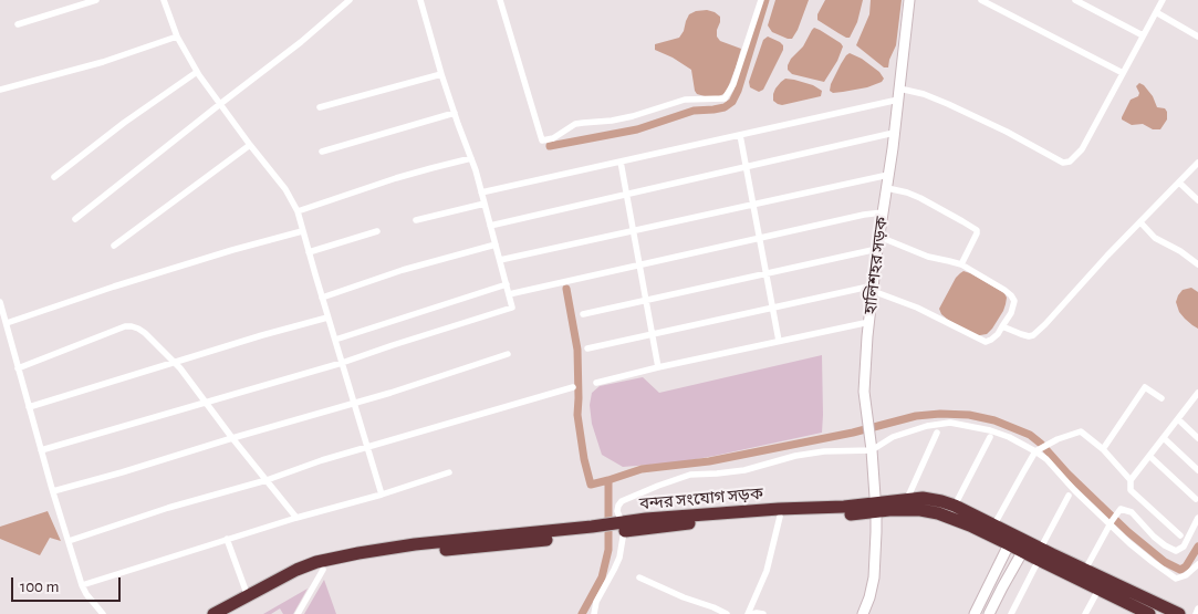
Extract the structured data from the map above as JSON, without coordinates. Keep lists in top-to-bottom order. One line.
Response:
{"streets":{"highway":["বন্দর সংযোগ সড়ক"],"street":["হালিশহর সড়ক"]},"crossings":[["হালিশহর সড়ক","বন্দর সংযোগ সড়ক"]],"scale_bar":"100 m"}
